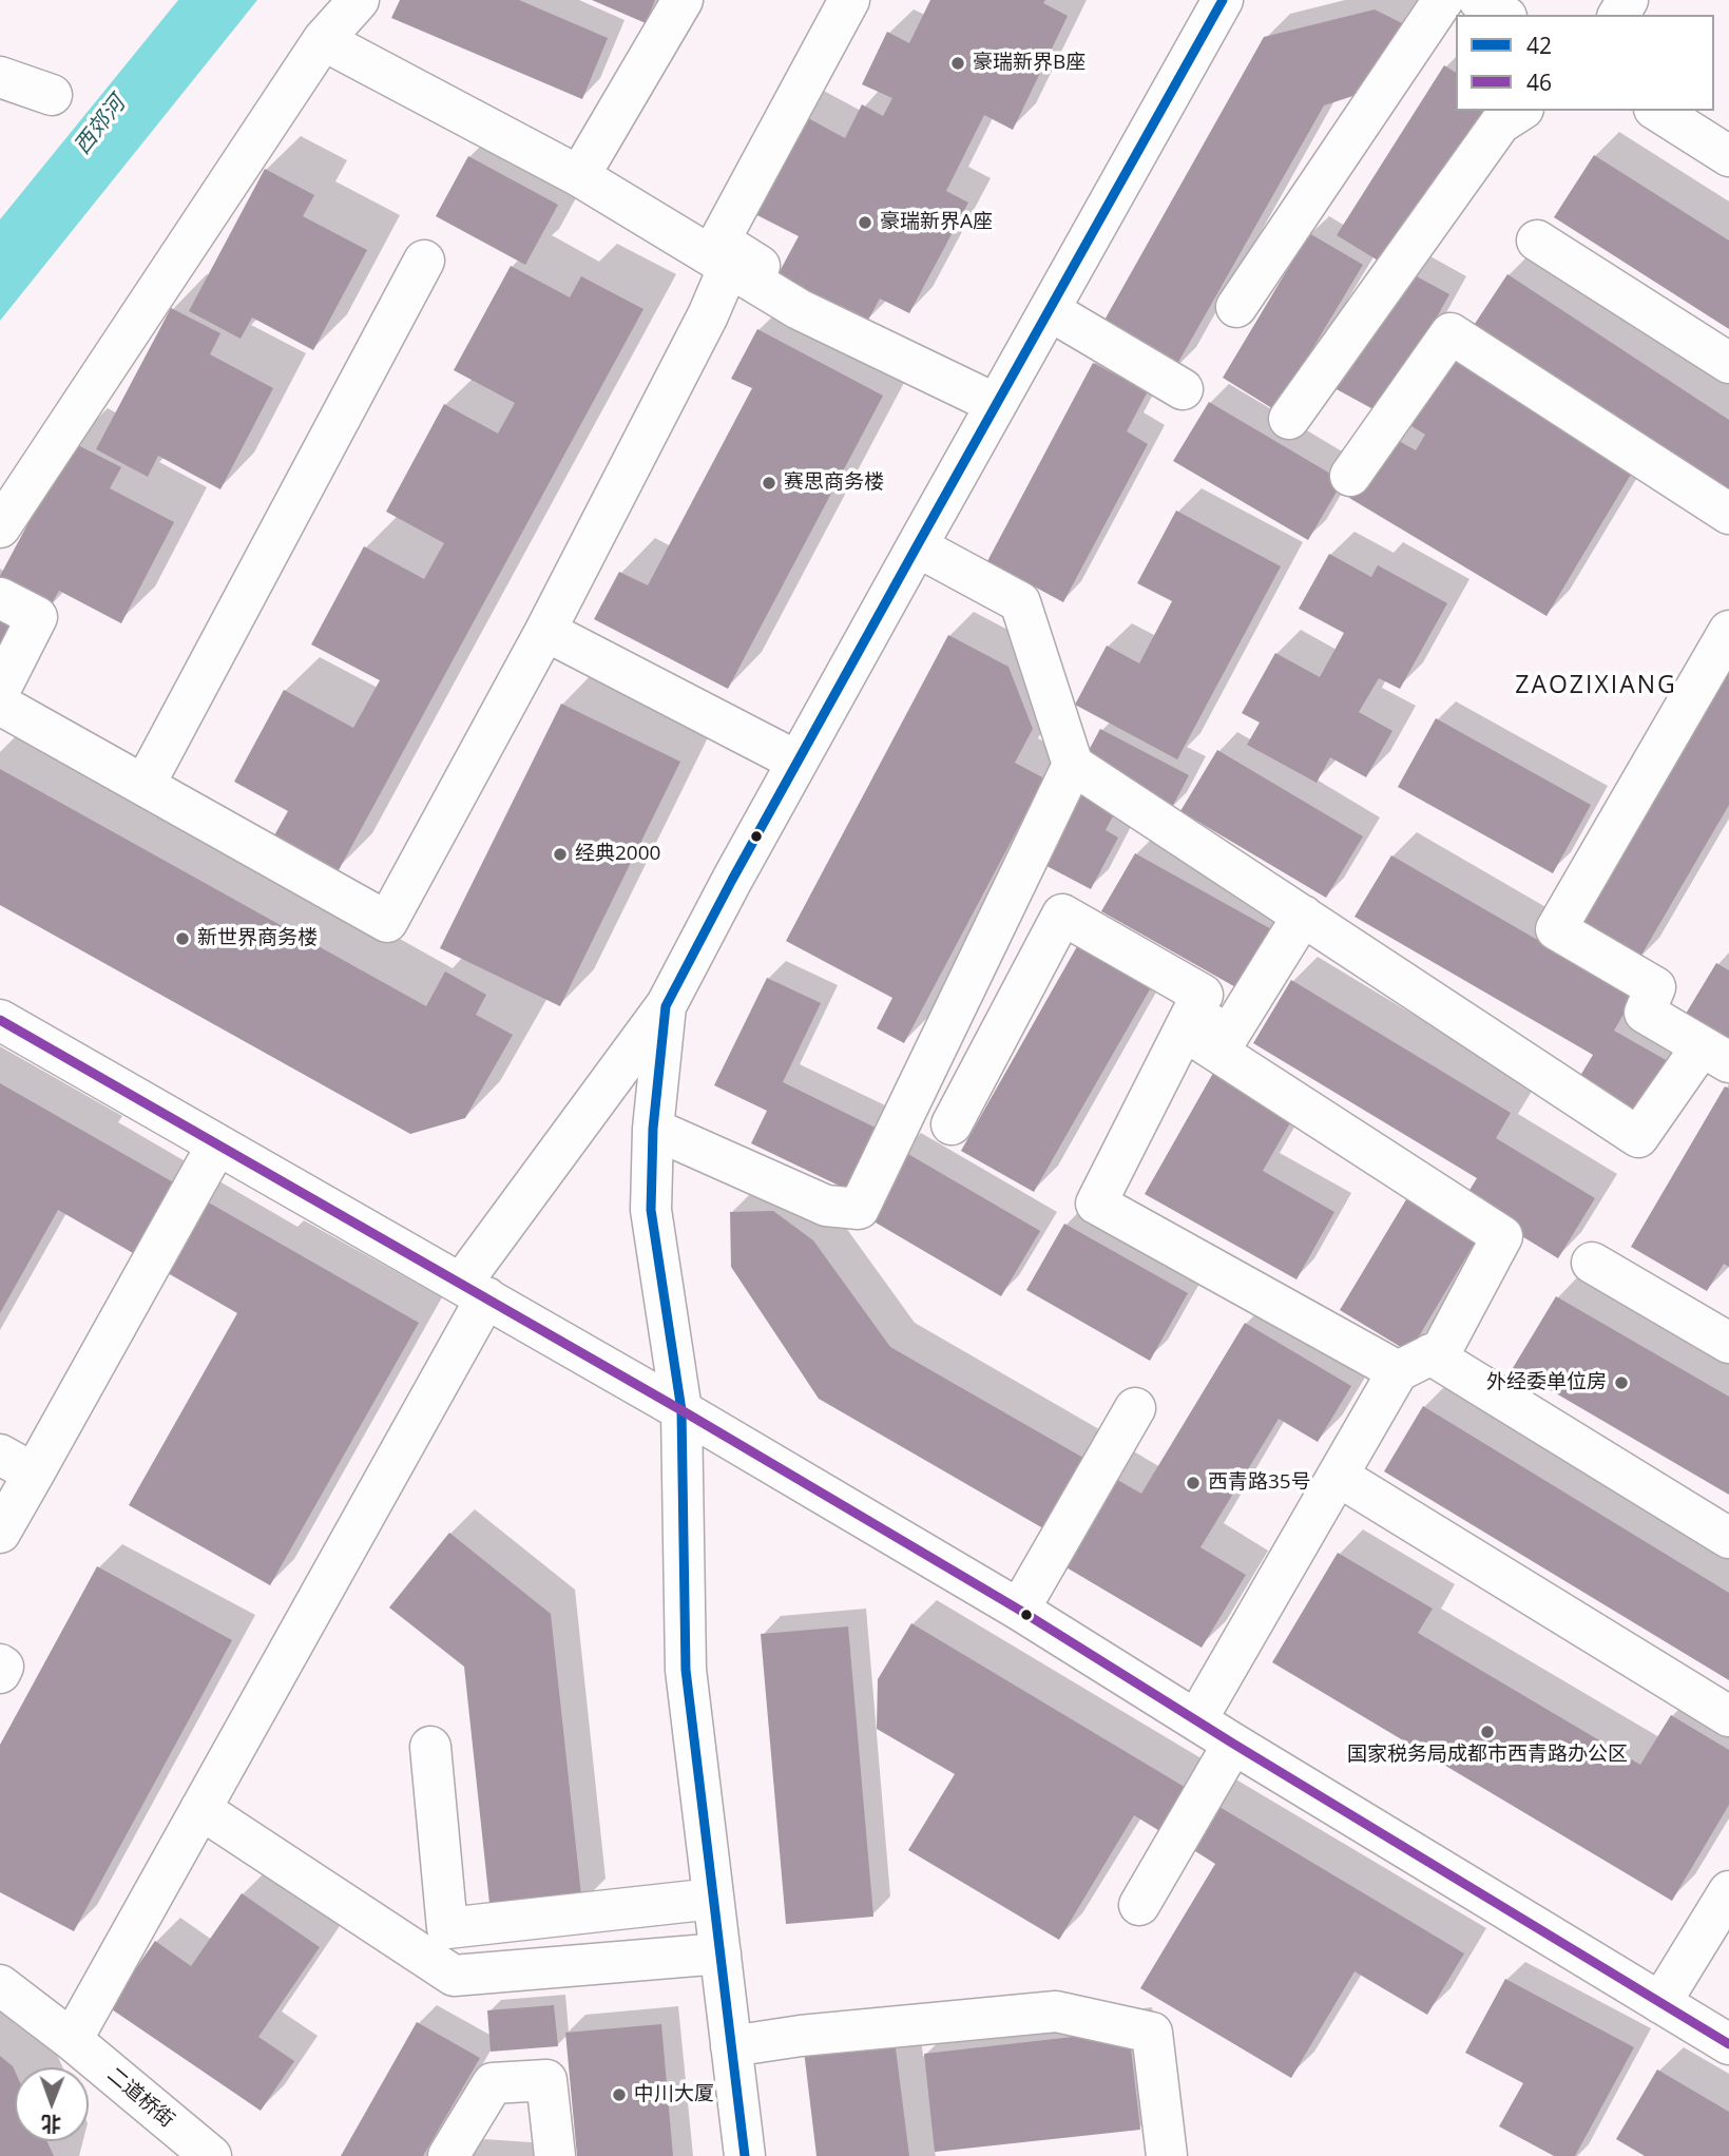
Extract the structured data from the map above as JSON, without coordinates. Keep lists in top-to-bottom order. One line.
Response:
{"streets":{"street":["二道桥街"]},"districts":["ZAOZIXIANG"],"water":["西郊河"],"places":["豪瑞新界B座","豪瑞新界A座","赛思商务楼","经典2000","新世界商务楼","外经委单位房","西青路35号","国家税务局成都市西青路办公区","中川大厦"],"lines":["transit line 42","transit line 46"],"legend":["42","46"],"north":"bottom"}
